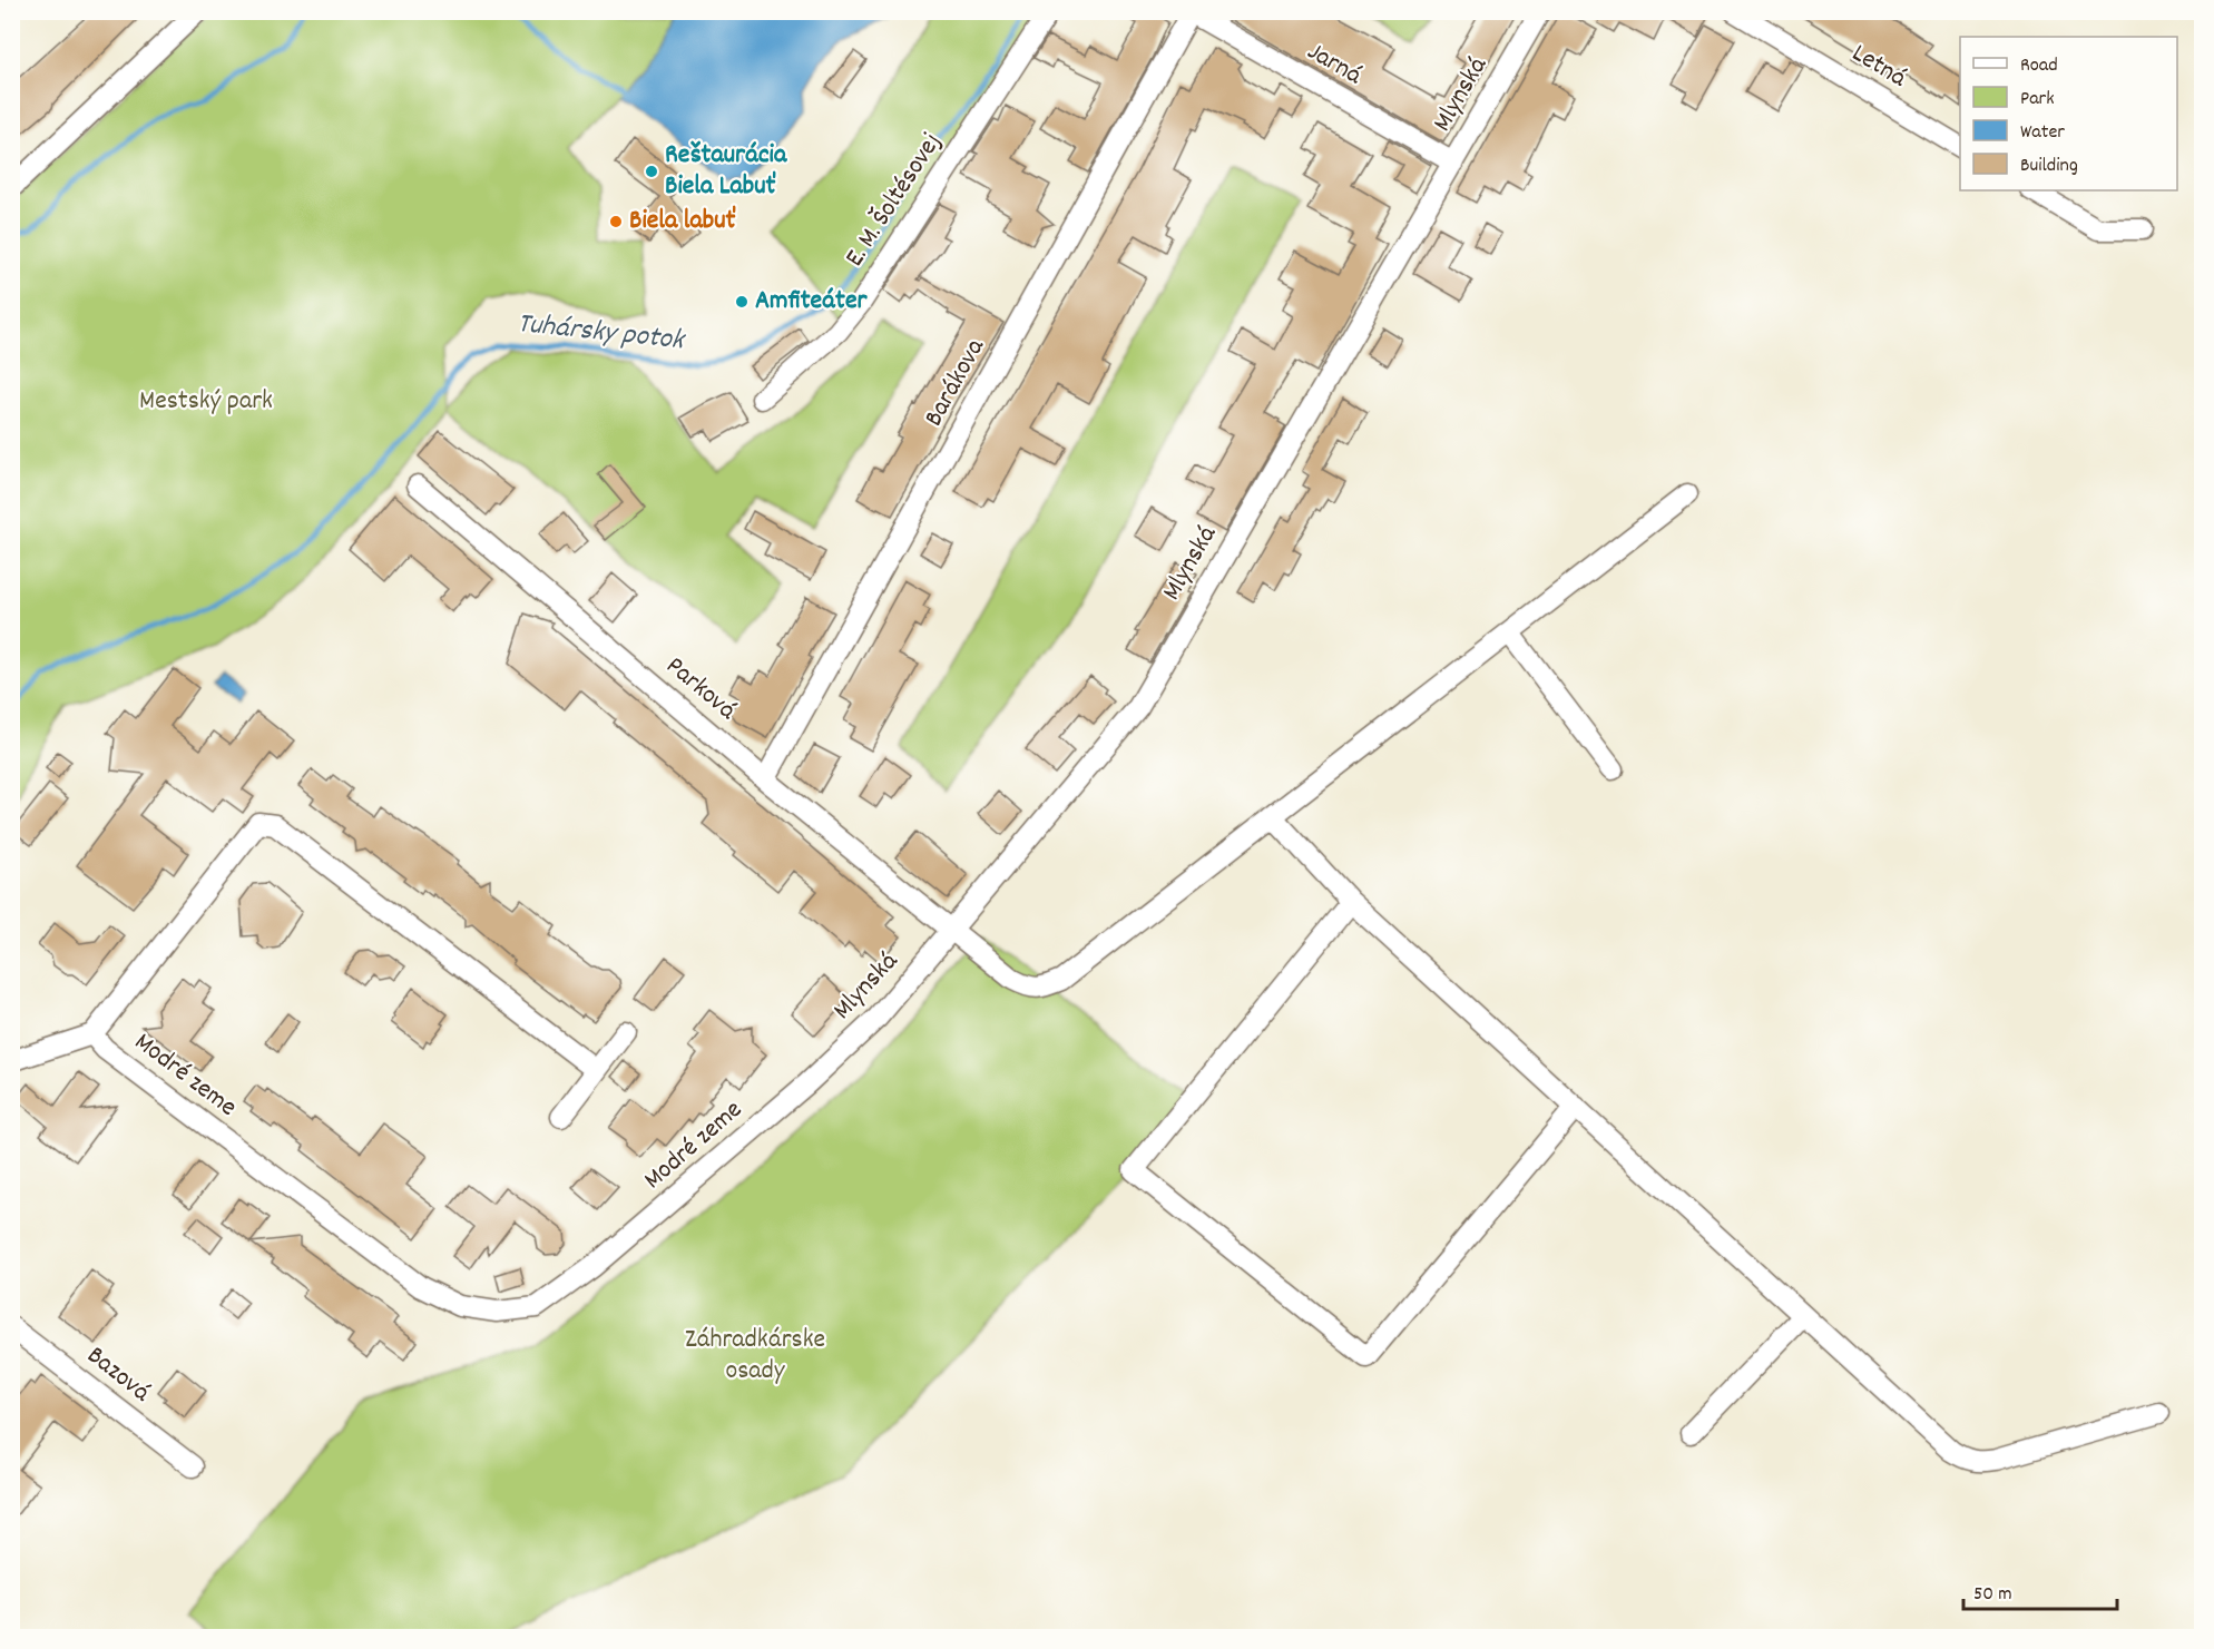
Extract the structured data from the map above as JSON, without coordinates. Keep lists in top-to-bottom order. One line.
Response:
{"streets":{"street":["Jarná","Letná","Mlynská","E. M. Šoltésovej","Barákova","Parková","Modré zeme","Bazová"]},"crossings":[["Jarná","Mlynská"],["Jarná","Barákova"],["Mlynská","Parková"],["Mlynská","Modré zeme"],["Barákova","Parková"]],"water":["Tuhársky potok"],"parks":["Mestský park","Záhradkárske osady"],"places":["Reštaurácia Biela Labuť","Biela labuť","Amfiteáter"],"legend":["Road","Park","Water","Building"],"scale_bar":"50 m"}
